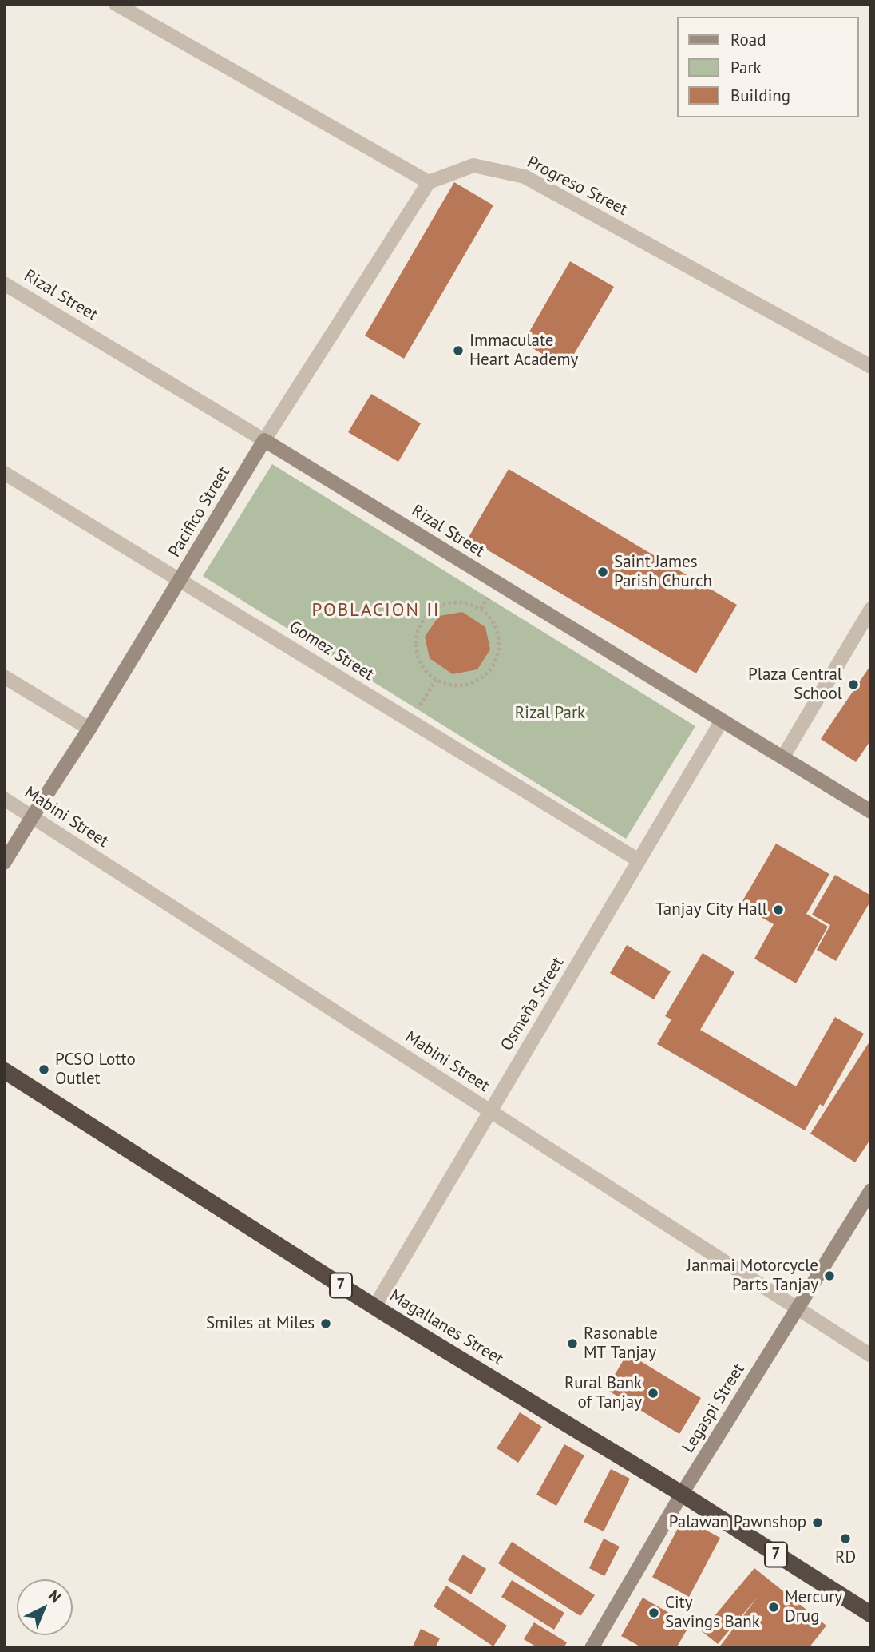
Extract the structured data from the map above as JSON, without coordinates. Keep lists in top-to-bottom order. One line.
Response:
{"streets":{"highway":["7","Magallanes Street"],"street":["Progreso Street","Rizal Street","Pacifico Street","Gomez Street","Mabini Street","Osmeña Street","Legaspi Street"]},"crossings":[["Progreso Street","Pacifico Street"],["Rizal Street","Pacifico Street"],["Rizal Street","Osmeña Street"],["Pacifico Street","Gomez Street"],["Pacifico Street","Mabini Street"],["Gomez Street","Osmeña Street"],["Mabini Street","Osmeña Street"],["Mabini Street","Legaspi Street"],["Osmeña Street","Magallanes Street"],["Magallanes Street","Legaspi Street"]],"districts":["POBLACION II"],"parks":["Rizal Park"],"places":["Immaculate Heart Academy","Saint James Parish Church","Plaza Central School","Tanjay City Hall","PCSO Lotto Outlet","Janmai Motorcycle Parts Tanjay","Smiles at Miles","Rasonable MT Tanjay","Rural Bank of Tanjay","Palawan Pawnshop","RD","Mercury Drug","City Savings Bank"],"legend":["Road","Park","Building"],"north":"top right"}
